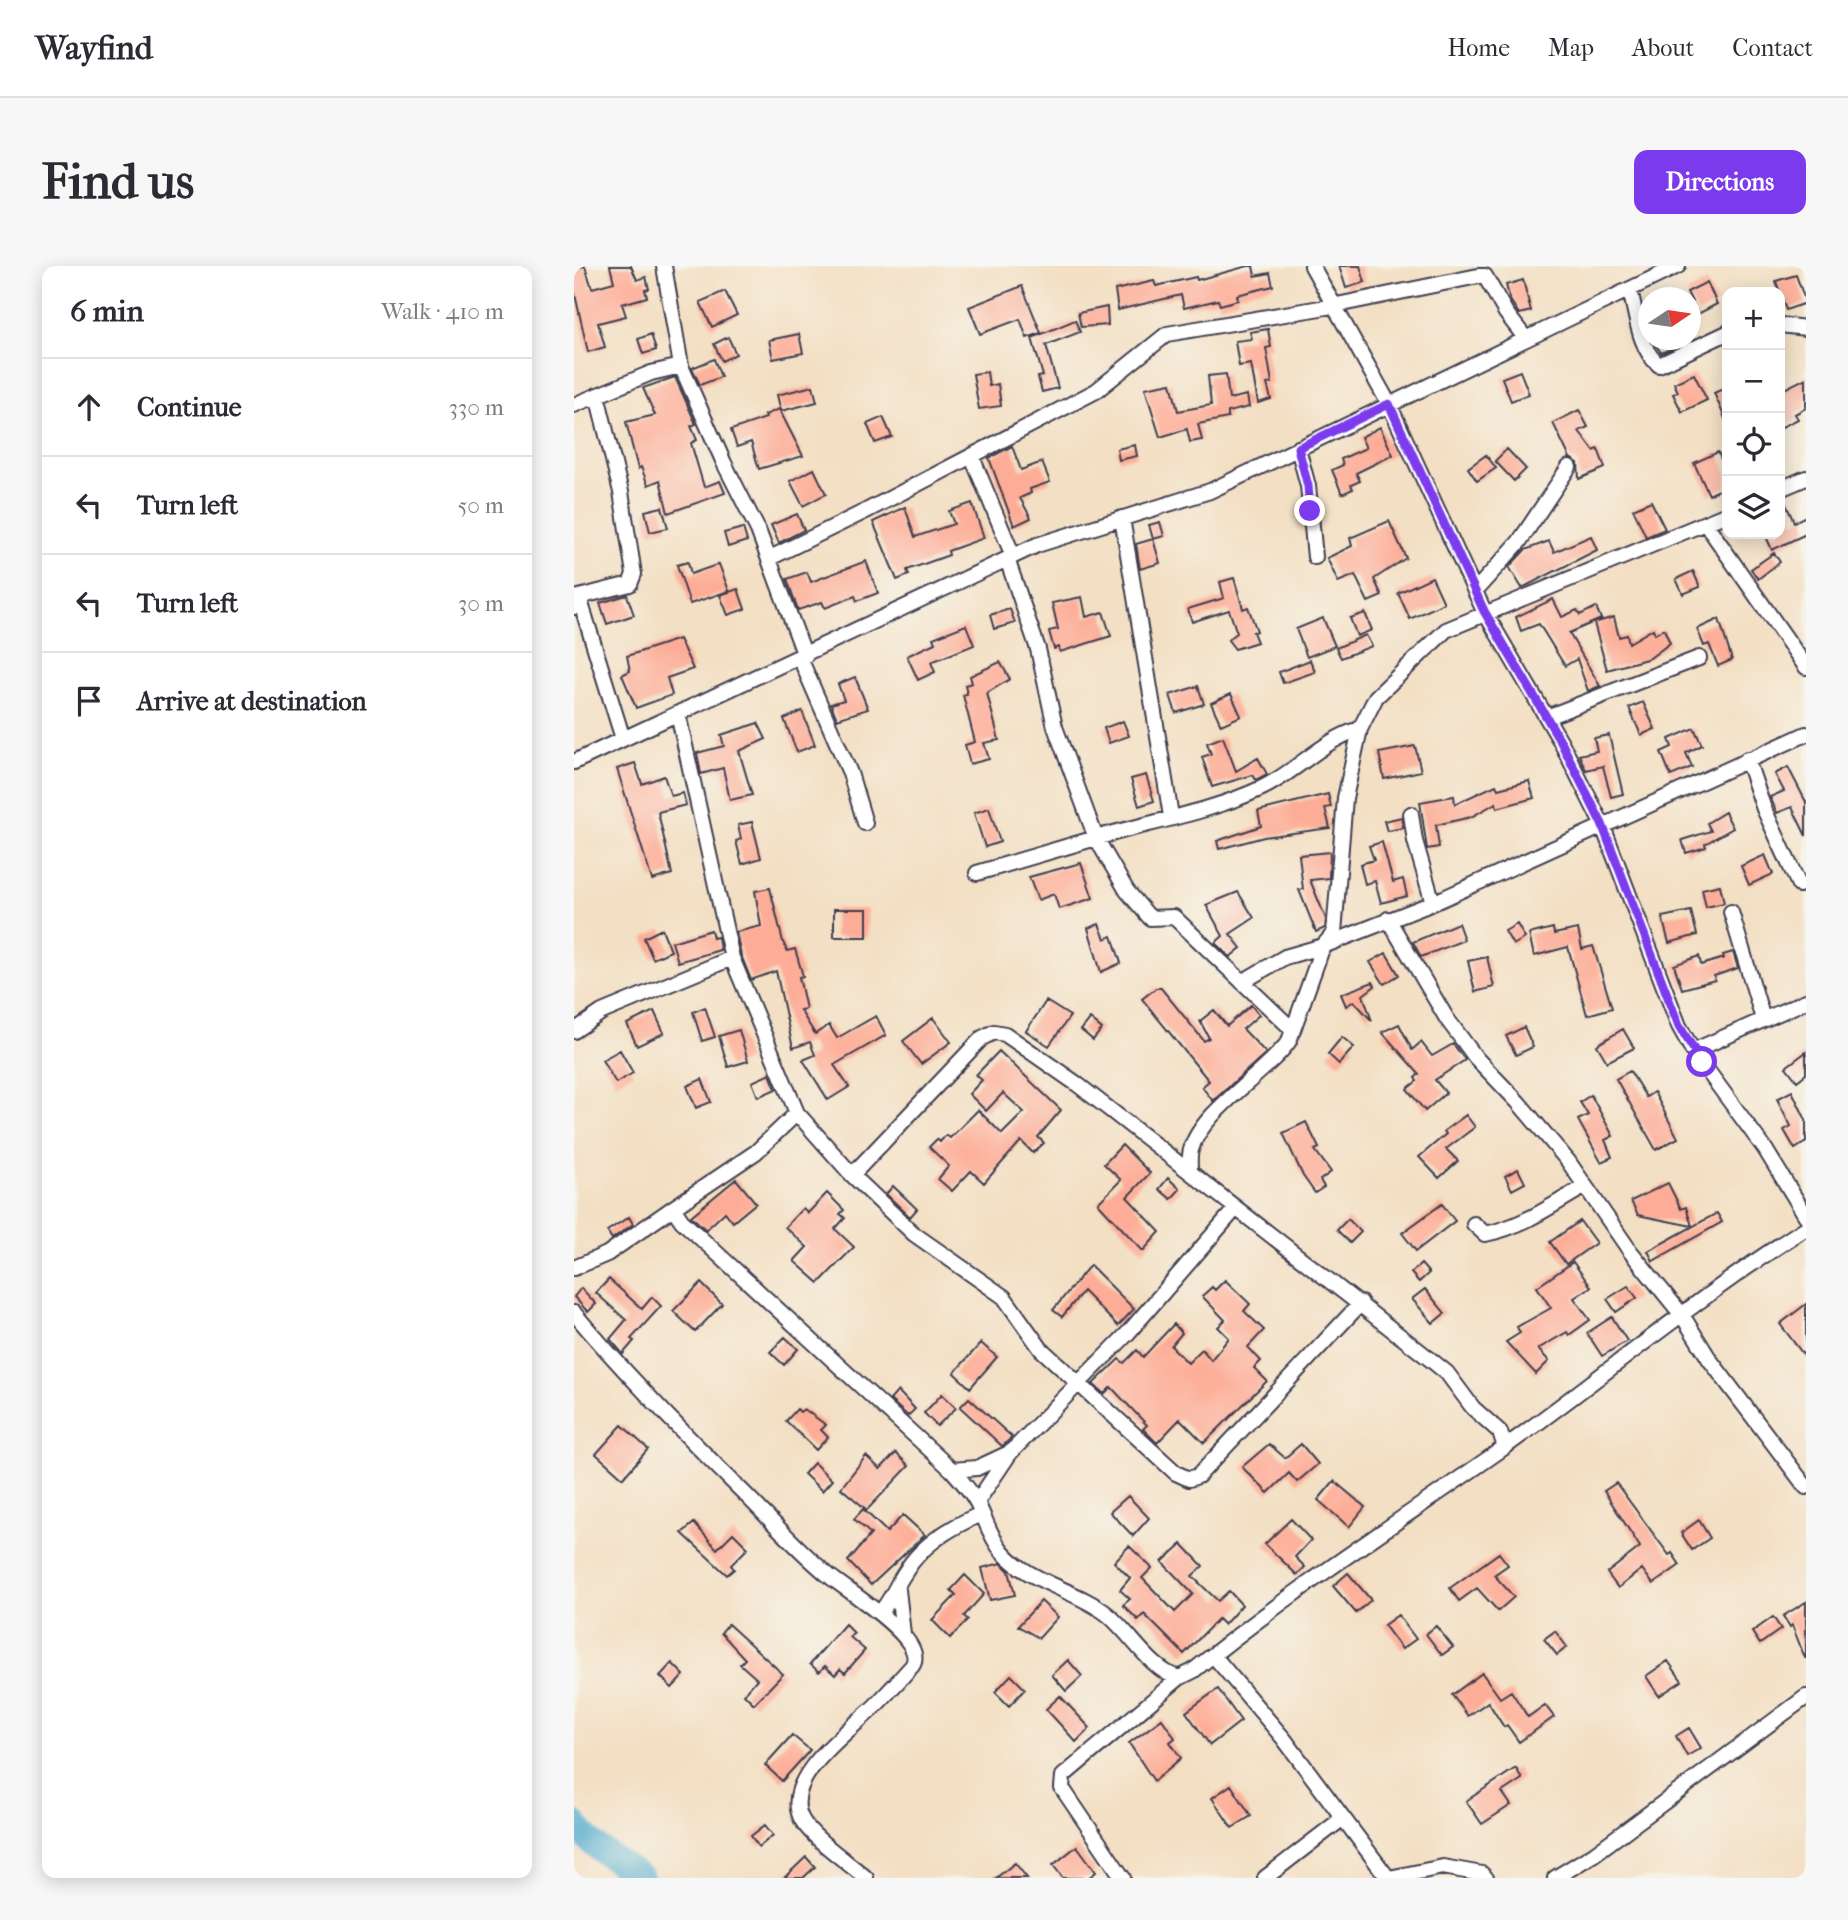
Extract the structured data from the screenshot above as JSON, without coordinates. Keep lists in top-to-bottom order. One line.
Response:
{"north":"right","page":{"header":"Wayfind","nav":["Home","Map","About","Contact"],"buttons":"Directions","title":"Find us","heading":["6 min","Walk · 410 m"],"map_buttons":["+","−"],"list":[["Continue","330 m"],["Turn left","50 m"],["Turn left","30 m"],"Arrive at destination"]}}
